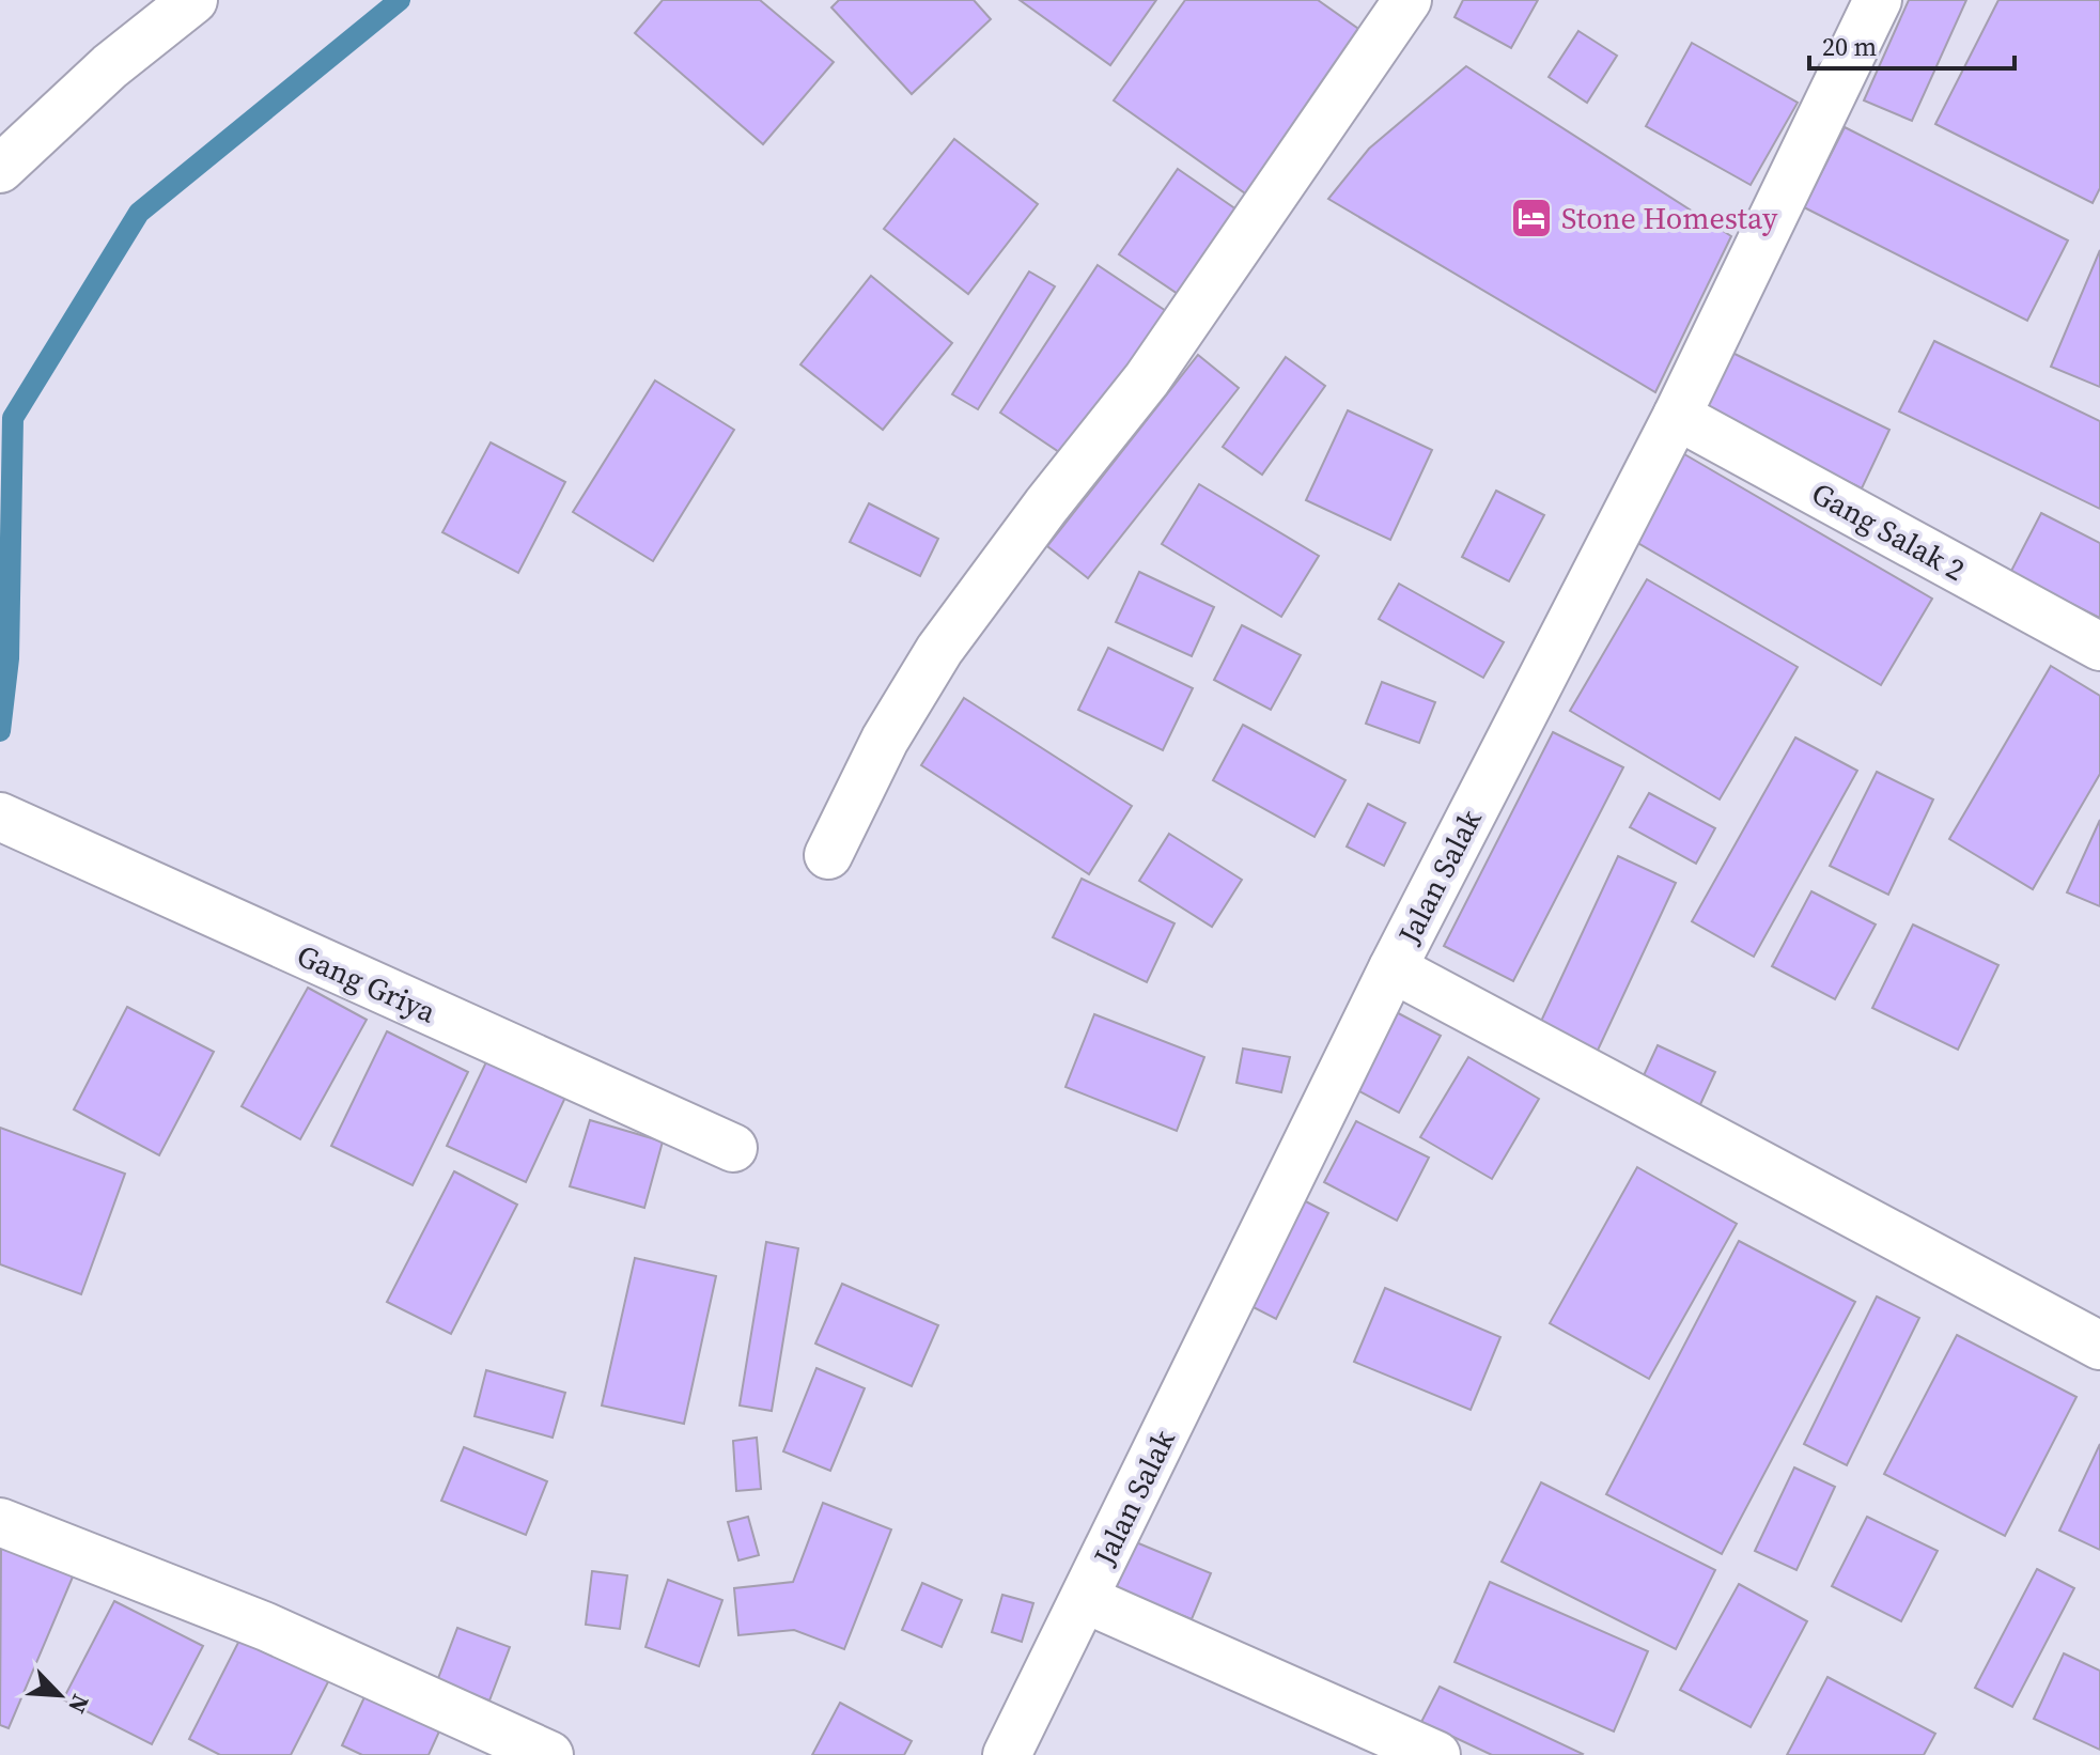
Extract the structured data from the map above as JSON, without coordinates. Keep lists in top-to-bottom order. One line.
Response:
{"streets":{"street":["Gang Salak 2","Jalan Salak","Gang Griya"]},"crossings":[["Gang Salak 2","Jalan Salak"]],"places":{"hotel":["Stone Homestay"]},"scale_bar":"20 m","north":"bottom right"}
